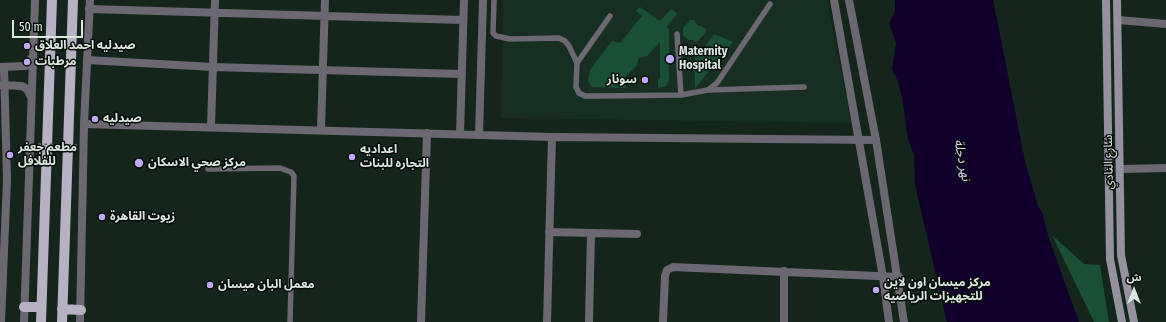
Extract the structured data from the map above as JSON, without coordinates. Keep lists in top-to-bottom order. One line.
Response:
{"streets":{"main road":["شارع النادي"]},"water":["نهر دجلة"],"places":["صيدليه احمد العلاق","Maternity Hospital","مرطبات","سونار","صيدليه","مطعم جعفر للفلافل","اعداديه التجاره للبنات","مركز صحي الاسكان","زيوت القاهرة","معمل البان ميسان","مركز ميسان اون لاين للتجهيزات الرياضيه"],"scale_bar":"50 m","north":"top"}
